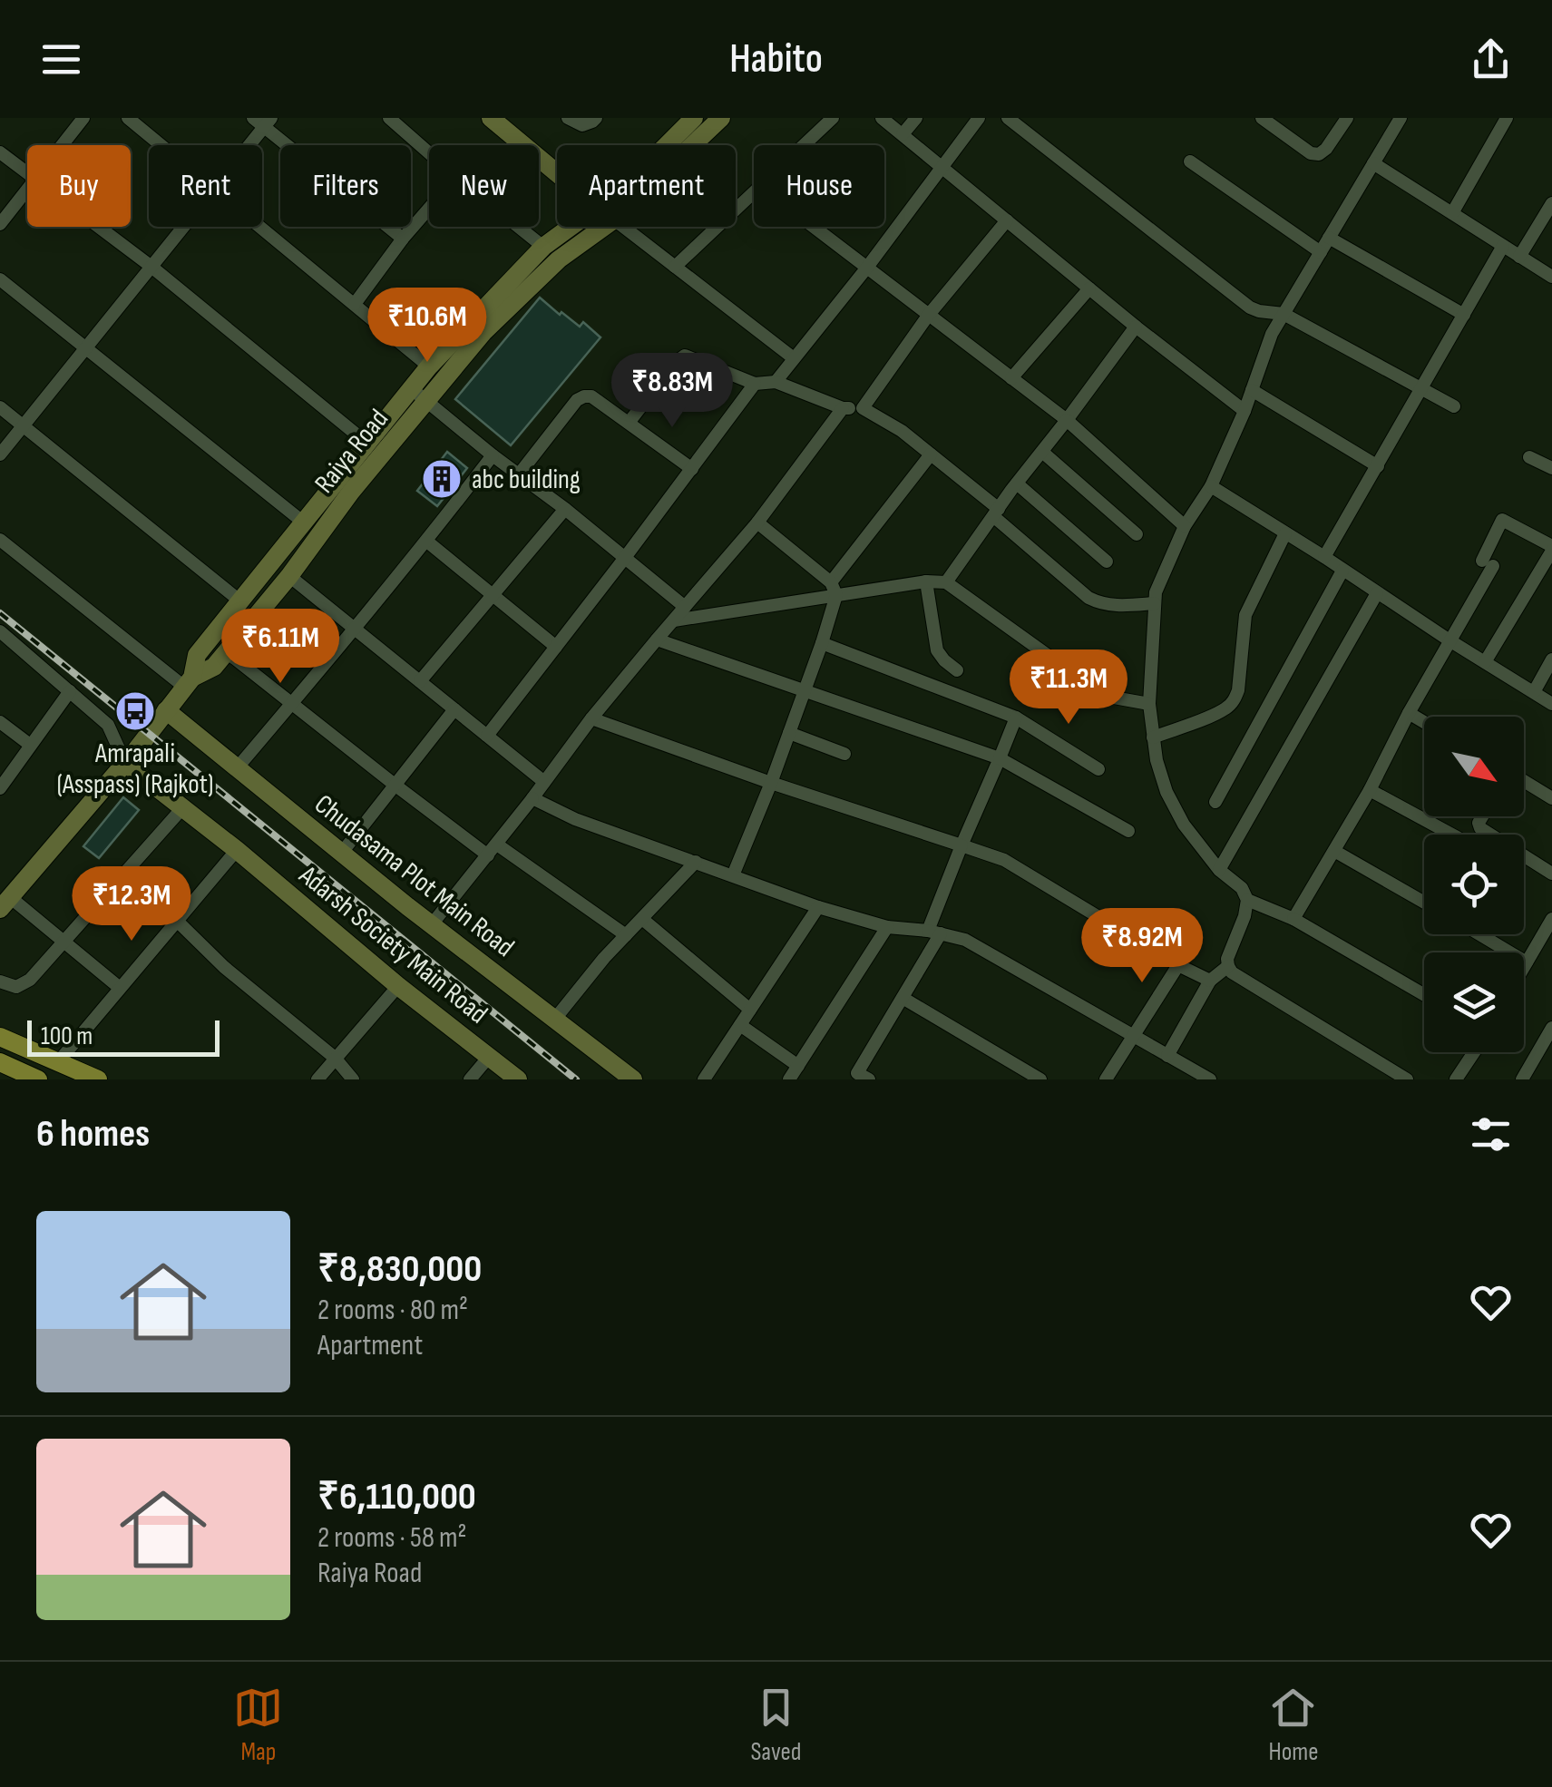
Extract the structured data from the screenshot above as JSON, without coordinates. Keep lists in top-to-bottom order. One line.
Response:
{"streets":{"street":["Raiya Road","Chudasama Plot Main Road","Adarsh Society Main Road"]},"crossings":[["Raiya Road","Chudasama Plot Main Road"],["Raiya Road","Adarsh Society Main Road"]],"places":{"building":["abc building"],"bus stop":["Amrapali (Asspass) (Rajkot)"]},"scale_bar":"100 m","north":"bottom right","page":{"header":"Habito","chip":["Buy","Rent","Filters","New","Apartment","House"],"price":["₹10.6M","₹8.83M","₹6.11M","₹11.3M","₹12.3M","₹8.92M"],"scale":"100 m","heading":"6 homes","list":[{"name":"₹8,830,000","note":"2 rooms · 80 m² · Apartment"},{"name":"₹6,110,000","note":"2 rooms · 58 m² · Raiya Road"}],"tabs":["Map","Saved","Home"]}}
